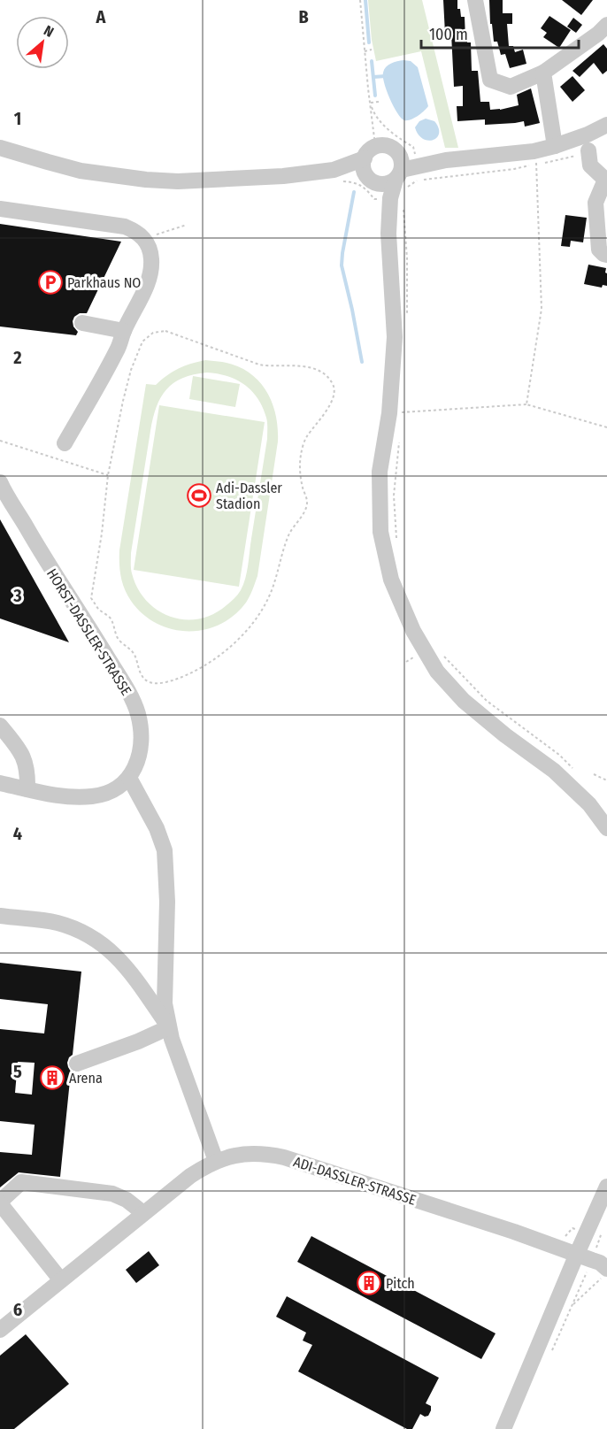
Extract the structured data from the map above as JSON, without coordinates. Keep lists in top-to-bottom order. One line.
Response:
{"streets":{"street":["HORST-DASSLER-STRASSE","ADI-DASSLER-STRASSE"]},"places":{"parking":["Parkhaus NO"],"sports":["Adi-Dassler Stadion"],"building":["Arena","Pitch"]},"scale_bar":"100 m","north":"top right","grid":{"columns":["A","B"],"rows":["1","2","3","4","5","6"]}}
